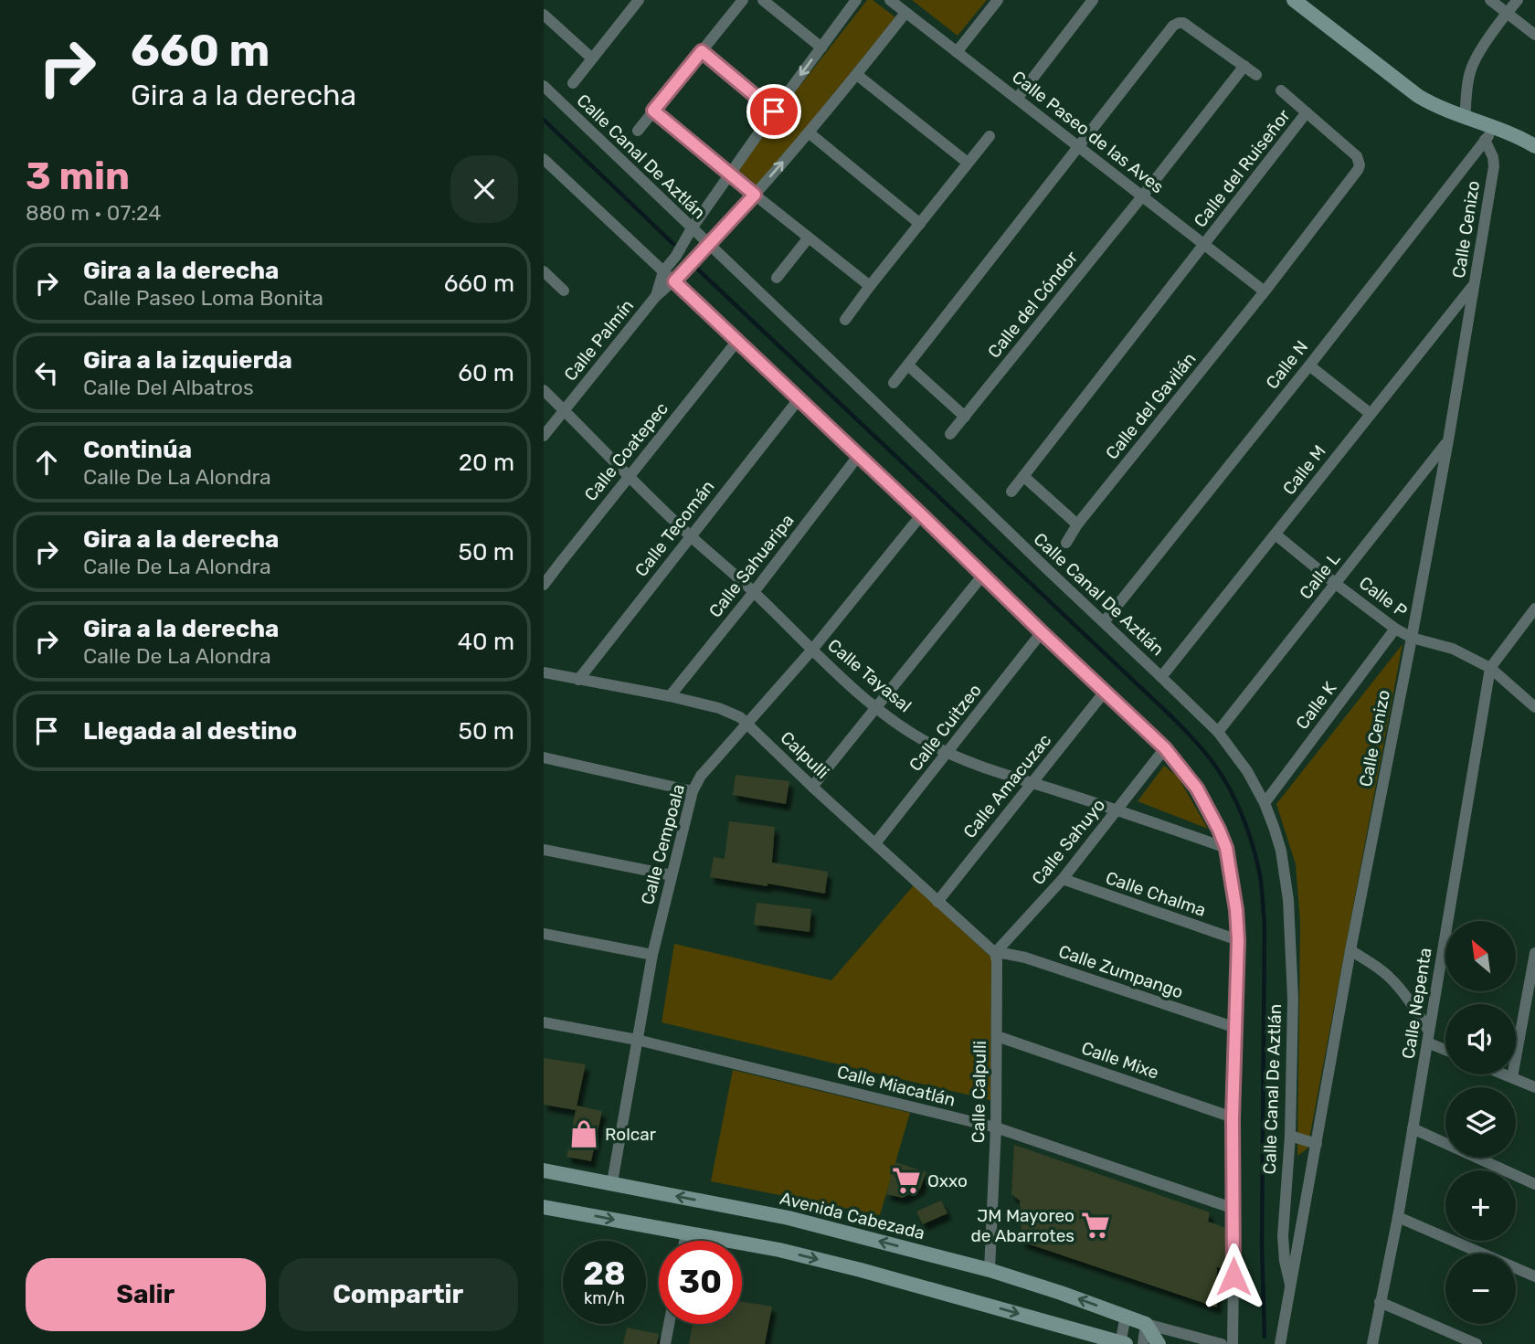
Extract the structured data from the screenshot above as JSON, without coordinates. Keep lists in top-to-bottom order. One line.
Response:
{"streets":{"main road":["Avenida Cabezada"],"street":["Calle Paseo de las Aves","Calle Canal De Aztlán","Calle del Ruiseñor","Calle Cenizo","Calle del Cóndor","Calle Palmín","Calle N","Calle del Gavilán","Calle Coatepec","Calle M","Calle Tecomán","Calle Sahuaripa","Calle L","Calle P","Calle Tayasal","Calle K","Calle Cuitzeo","Calpulli","Calle Amacuzac","Calle Sahuyo","Calle Cempoala","Calle Chalma","Calle Zumpango","Calle Nepenta","Calle Mixe","Calle Miacatlán","Calle Calpulli"]},"crossings":[["Calle Paseo de las Aves","Calle del Ruiseñor"],["Calle Paseo de las Aves","Calle del Cóndor"],["Calle Paseo de las Aves","Calle Palmín"],["Calle Paseo de las Aves","Calle del Gavilán"],["Calle Canal De Aztlán","Calle Cenizo"],["Calle Canal De Aztlán","Calle Palmín"],["Calle Canal De Aztlán","Calle N"],["Calle Canal De Aztlán","Calle Coatepec"],["Calle Canal De Aztlán","Calle M"],["Calle Canal De Aztlán","Calle Tecomán"],["Calle Canal De Aztlán","Calle Sahuaripa"],["Calle Canal De Aztlán","Calle L"],["Calle Canal De Aztlán","Calle Tayasal"],["Calle Canal De Aztlán","Calle K"],["Calle Canal De Aztlán","Calle Cuitzeo"],["Calle Canal De Aztlán","Calle Amacuzac"],["Calle Canal De Aztlán","Calle Sahuyo"],["Calle Canal De Aztlán","Calle Cempoala"],["Calle Canal De Aztlán","Calle Chalma"],["Calle Canal De Aztlán","Calle Zumpango"],["Calle Canal De Aztlán","Calle Mixe"],["Calle Canal De Aztlán","Calle Miacatlán"],["Calle Cenizo","Calle N"],["Calle Cenizo","Calle M"],["Calle Cenizo","Calle L"],["Calle Cenizo","Calle P"],["Calle Palmín","Calle Tayasal"],["Calle Coatepec","Calle Tayasal"],["Calle M","Calle P"],["Calle Tecomán","Calle Tayasal"],["Calle Tecomán","Calpulli"],["Calle Sahuaripa","Calle Tayasal"],["Calle Sahuaripa","Calpulli"],["Calle L","Calle P"],["Calle P","Calle K"],["Calle P","Calle Nepenta"],["Calle Tayasal","Calle Cuitzeo"],["Calle Tayasal","Calle Amacuzac"],["Calle Tayasal","Calle Sahuyo"],["Calle Tayasal","Calle Cempoala"],["Calle Cuitzeo","Calpulli"],["Calpulli","Calle Amacuzac"],["Calpulli","Calle Sahuyo"],["Calpulli","Calle Cempoala"],["Calpulli","Calle Zumpango"],["Calpulli","Calle Calpulli"],["Calle Sahuyo","Calle Chalma"],["Calle Sahuyo","Calle Zumpango"],["Calle Sahuyo","Calle Calpulli"],["Calle Cempoala","Calle Miacatlán"],["Calle Cempoala","Avenida Cabezada"],["Calle Zumpango","Calle Calpulli"],["Calle Mixe","Calle Calpulli"],["Calle Miacatlán","Calle Calpulli"],["Calle Calpulli","Avenida Cabezada"]],"places":{"shop":["Rolcar"],"supermarket":["Oxxo","JM Mayoreo de Abarrotes"]},"north":"top left","page":{"turn":["660 m","Gira a la derecha"],"heading":["3 min","880 m · 07:24"],"list":[{"name":"Gira a la derecha","note":"Calle Paseo Loma Bonita","value":"660 m"},{"name":"Gira a la izquierda","note":"Calle Del Albatros","value":"60 m"},{"name":"Continúa","note":"Calle De La Alondra","value":"20 m"},{"name":"Gira a la derecha","note":"Calle De La Alondra","value":"50 m"},{"name":"Gira a la derecha","note":"Calle De La Alondra","value":"40 m"},{"name":"Llegada al destino","value":"50 m"}],"map_buttons":["+","−"],"speed":"28 km/h","limit":"30","buttons":["Salir","Compartir"]}}
